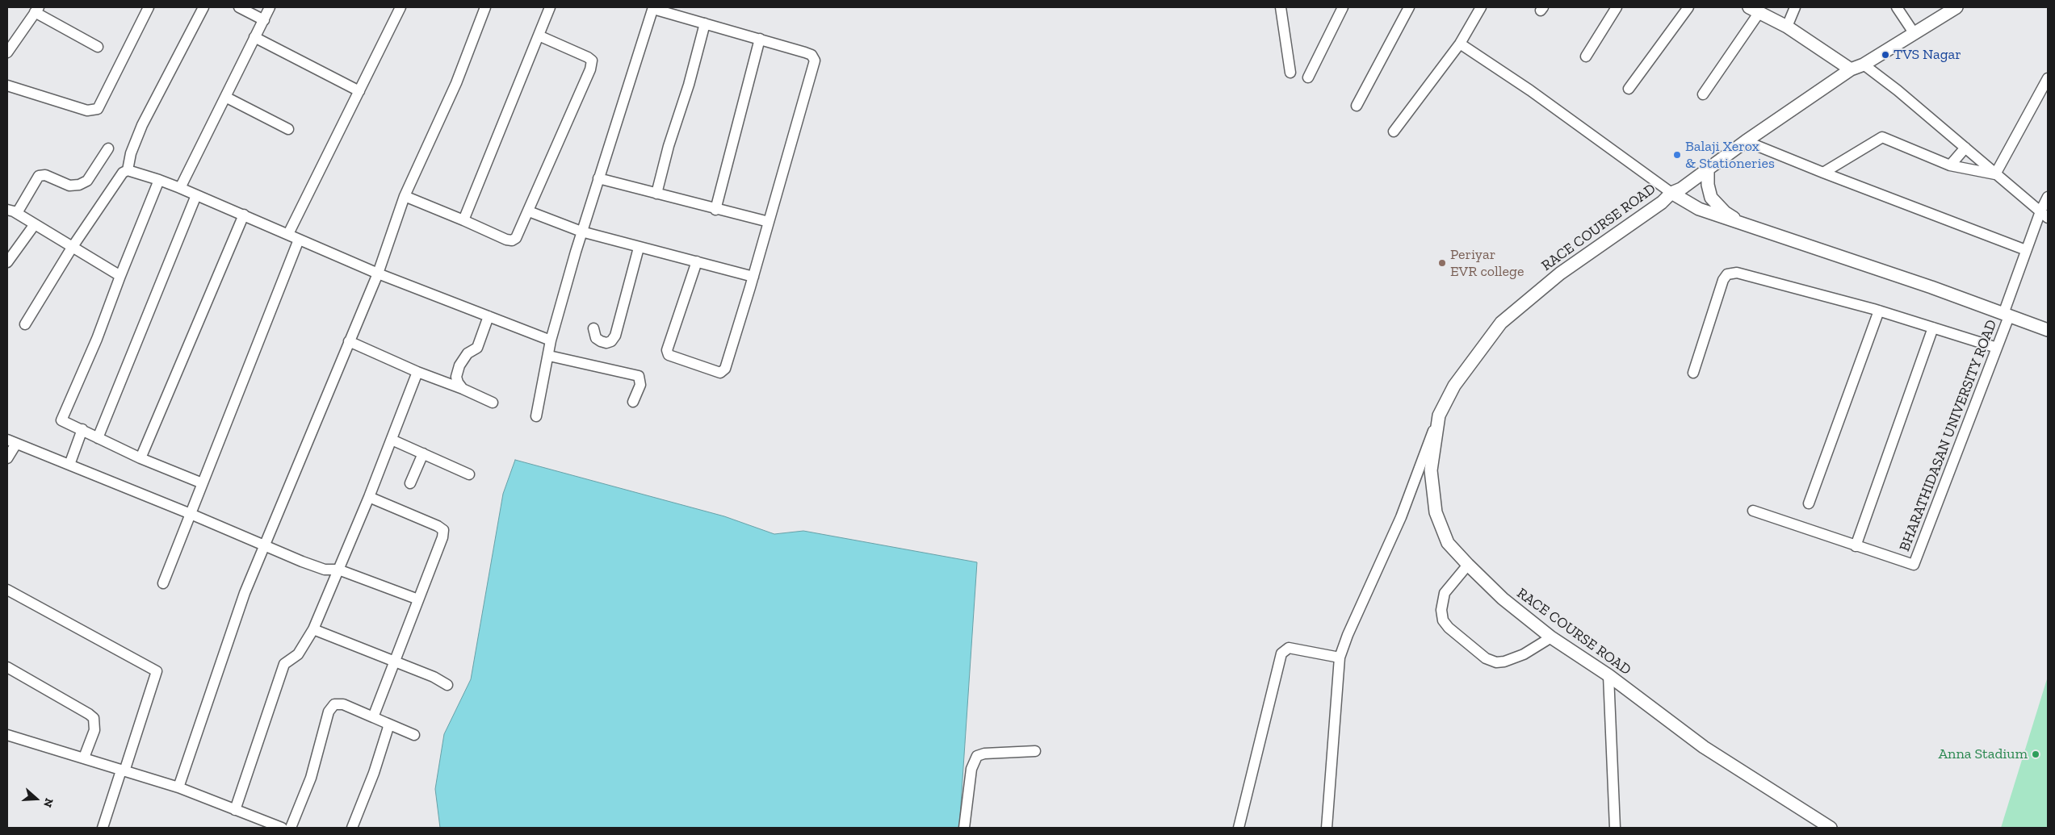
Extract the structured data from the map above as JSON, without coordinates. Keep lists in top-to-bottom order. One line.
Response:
{"streets":{"main road":["RACE COURSE ROAD"],"street":["BHARATHIDASAN UNIVERSITY ROAD"]},"places":["TVS Nagar","Balaji Xerox & Stationeries","Periyar EVR college","Anna Stadium"],"north":"right"}
